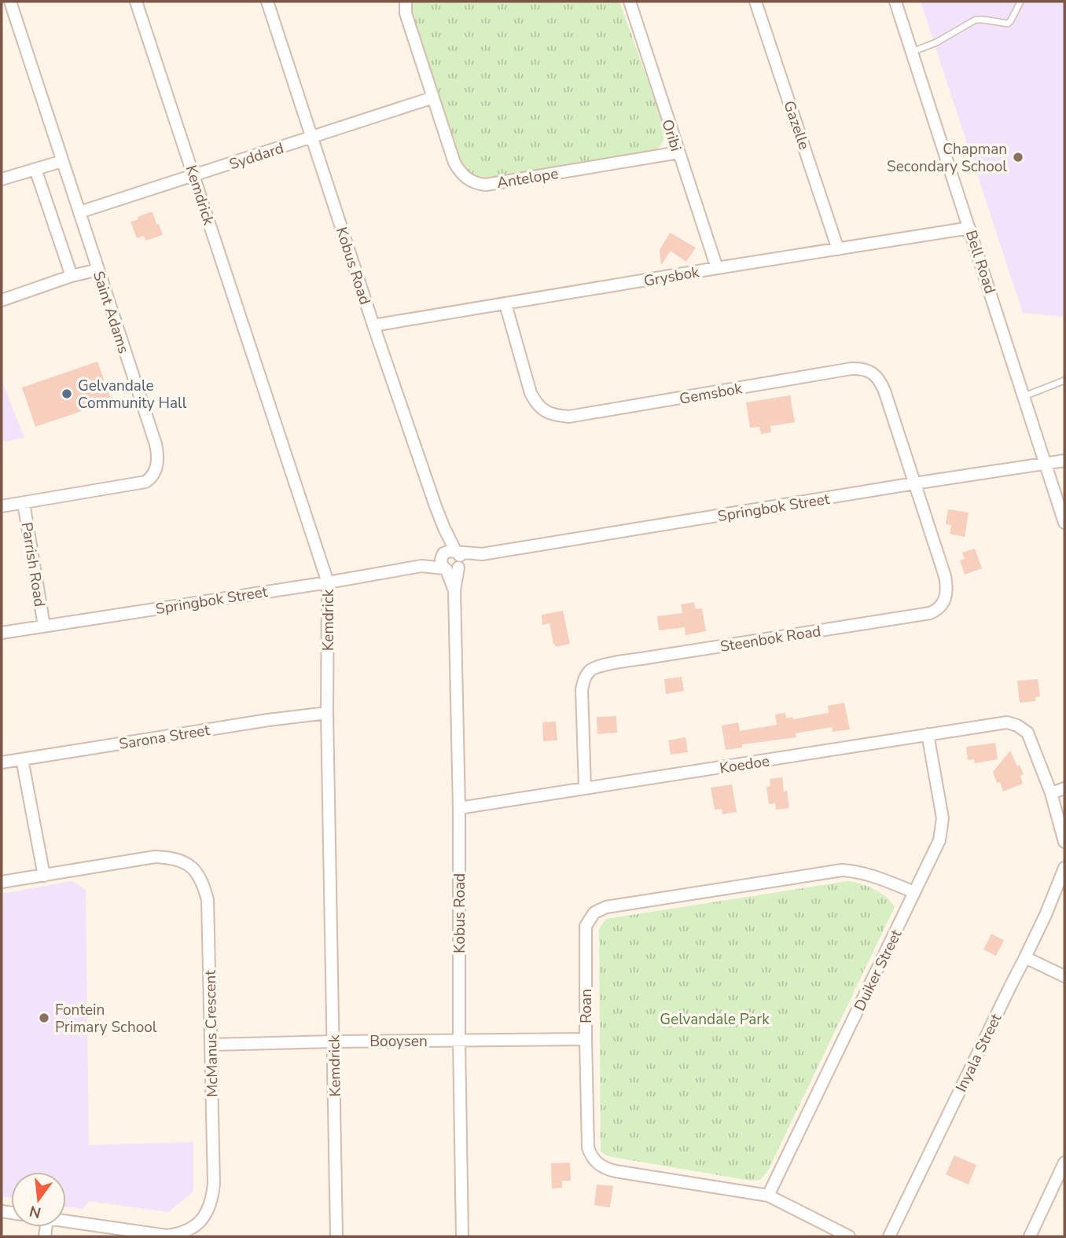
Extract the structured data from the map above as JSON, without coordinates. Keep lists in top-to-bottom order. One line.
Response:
{"streets":{"street":["Gazelle","Oribi","Syddard","Antelope","Kemdrick","Bell Road","Kobus Road","Grysbok","Saint Adams","Gemsbok","Springbok Street","Parrish Road","Steenbok Road","Sarona Street","Koedoe","Duiker Street","Roan","McManus Crescent","Booysen","Inyala Street"]},"crossings":[["Gazelle","Grysbok"],["Oribi","Antelope"],["Oribi","Grysbok"],["Syddard","Antelope"],["Syddard","Kemdrick"],["Syddard","Kobus Road"],["Syddard","Saint Adams"],["Kemdrick","Springbok Street"],["Kemdrick","Sarona Street"],["Kemdrick","Booysen"],["Bell Road","Grysbok"],["Bell Road","Springbok Street"],["Kobus Road","Grysbok"],["Kobus Road","Springbok Street"],["Kobus Road","Koedoe"],["Kobus Road","Booysen"],["Grysbok","Gemsbok"],["Saint Adams","Parrish Road"],["Gemsbok","Springbok Street"],["Gemsbok","Steenbok Road"],["Springbok Street","Parrish Road"],["Springbok Street","Steenbok Road"],["Steenbok Road","Koedoe"],["Koedoe","Duiker Street"],["Duiker Street","Roan"],["Roan","Booysen"],["McManus Crescent","Booysen"]],"parks":["Gelvandale Park"],"places":["Chapman Secondary School","Gelvandale Community Hall","Fontein Primary School"],"north":"bottom"}
